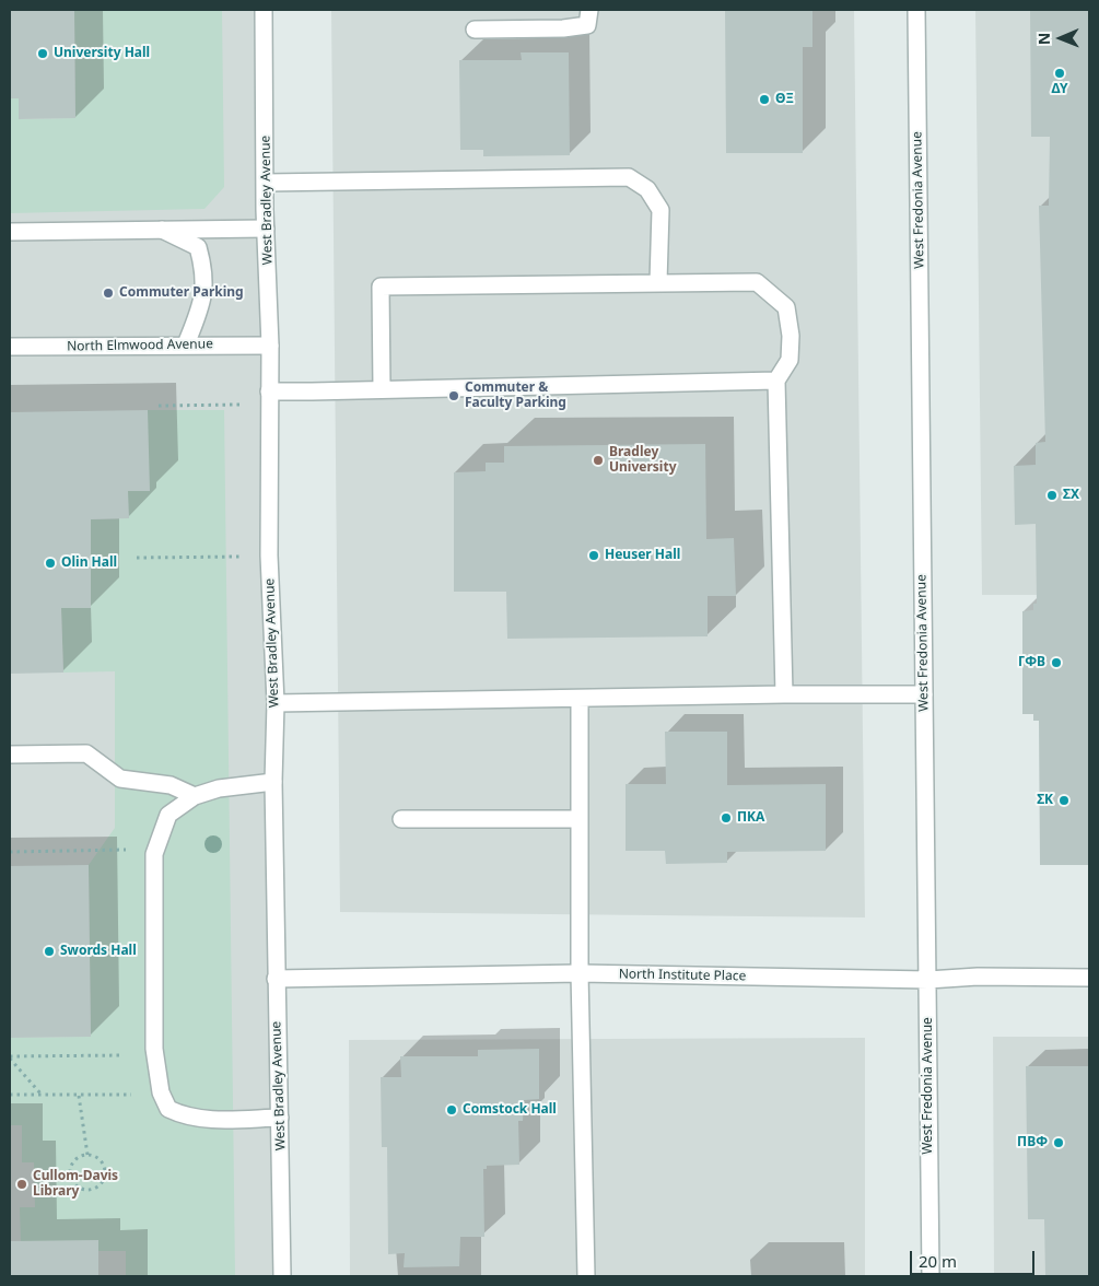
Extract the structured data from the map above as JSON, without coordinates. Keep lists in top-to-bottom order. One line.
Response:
{"streets":{"street":["West Bradley Avenue","West Fredonia Avenue","North Elmwood Avenue","North Institute Place"]},"crossings":[["West Bradley Avenue","North Elmwood Avenue"],["West Bradley Avenue","North Institute Place"],["West Fredonia Avenue","North Institute Place"]],"places":["University Hall","ΔΥ","ΘΞ","Commuter Parking","Commuter & Faculty Parking","Bradley University","ΣΧ","Heuser Hall","Olin Hall","ΓΦΒ","ΣΚ","ΠΚΑ","Swords Hall","Comstock Hall","ΠΒΦ","Cullom-Davis Library"],"scale_bar":"20 m","north":"left"}
